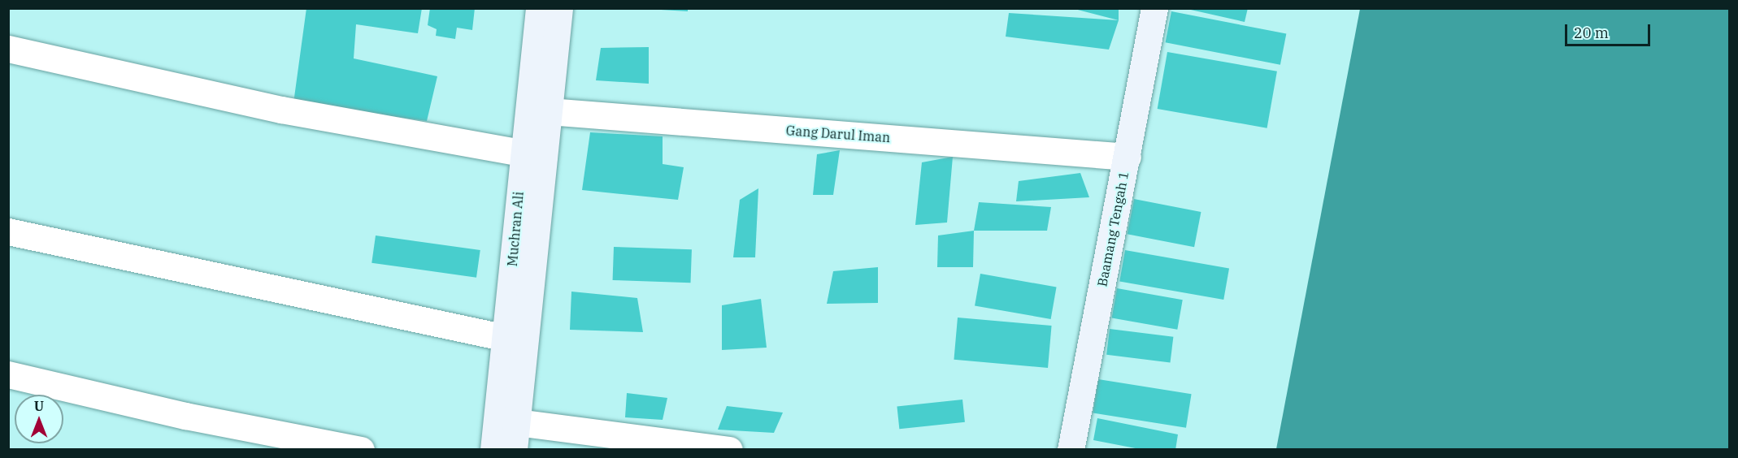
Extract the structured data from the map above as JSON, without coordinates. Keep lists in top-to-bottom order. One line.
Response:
{"streets":{"street":["Gang Darul Iman","Muchran Ali","Baamang Tengah 1"]},"crossings":[["Gang Darul Iman","Muchran Ali"],["Gang Darul Iman","Baamang Tengah 1"]],"scale_bar":"20 m","north":"top"}
